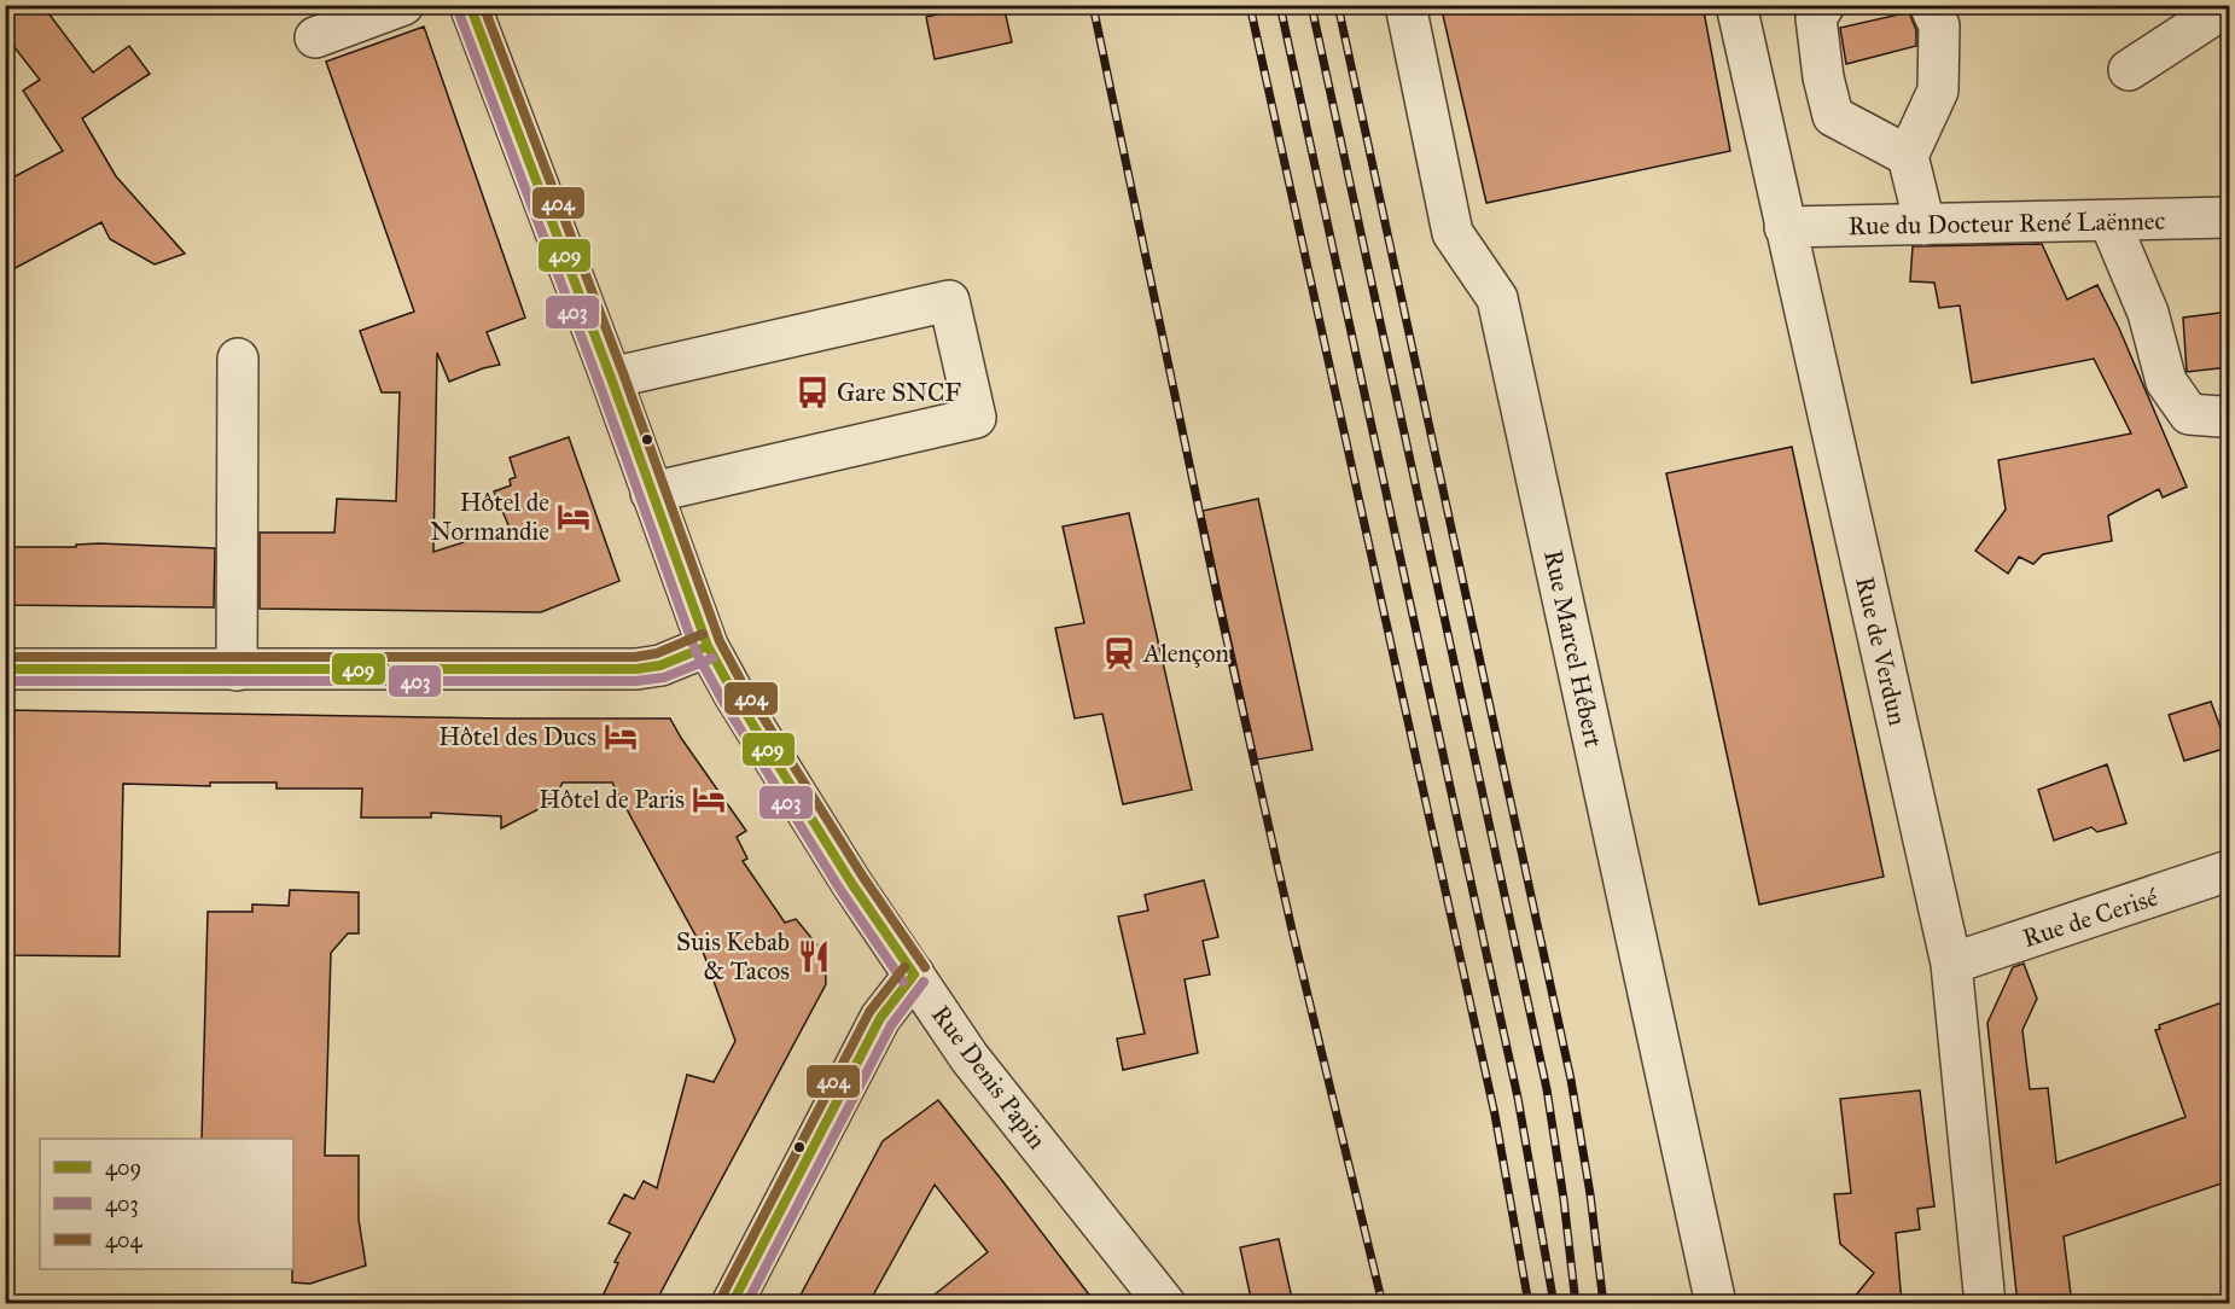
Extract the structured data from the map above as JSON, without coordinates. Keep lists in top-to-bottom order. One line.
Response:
{"streets":{"street":["Rue du Docteur René Laënnec","Rue Marcel Hébert","Rue de Verdun","Rue de Cerisé","Rue Denis Papin"]},"crossings":[["Rue du Docteur René Laënnec","Rue de Verdun"],["Rue de Verdun","Rue de Cerisé"]],"places":{"bus stop":["Gare SNCF"],"hotel":["Hôtel de Normandie","Hôtel des Ducs","Hôtel de Paris"],"station":["Alençon"],"restaurant":["Suis Kebab & Tacos"]},"lines":["transit line 409","transit line 404","transit line 403"],"legend":["409","403","404"]}
